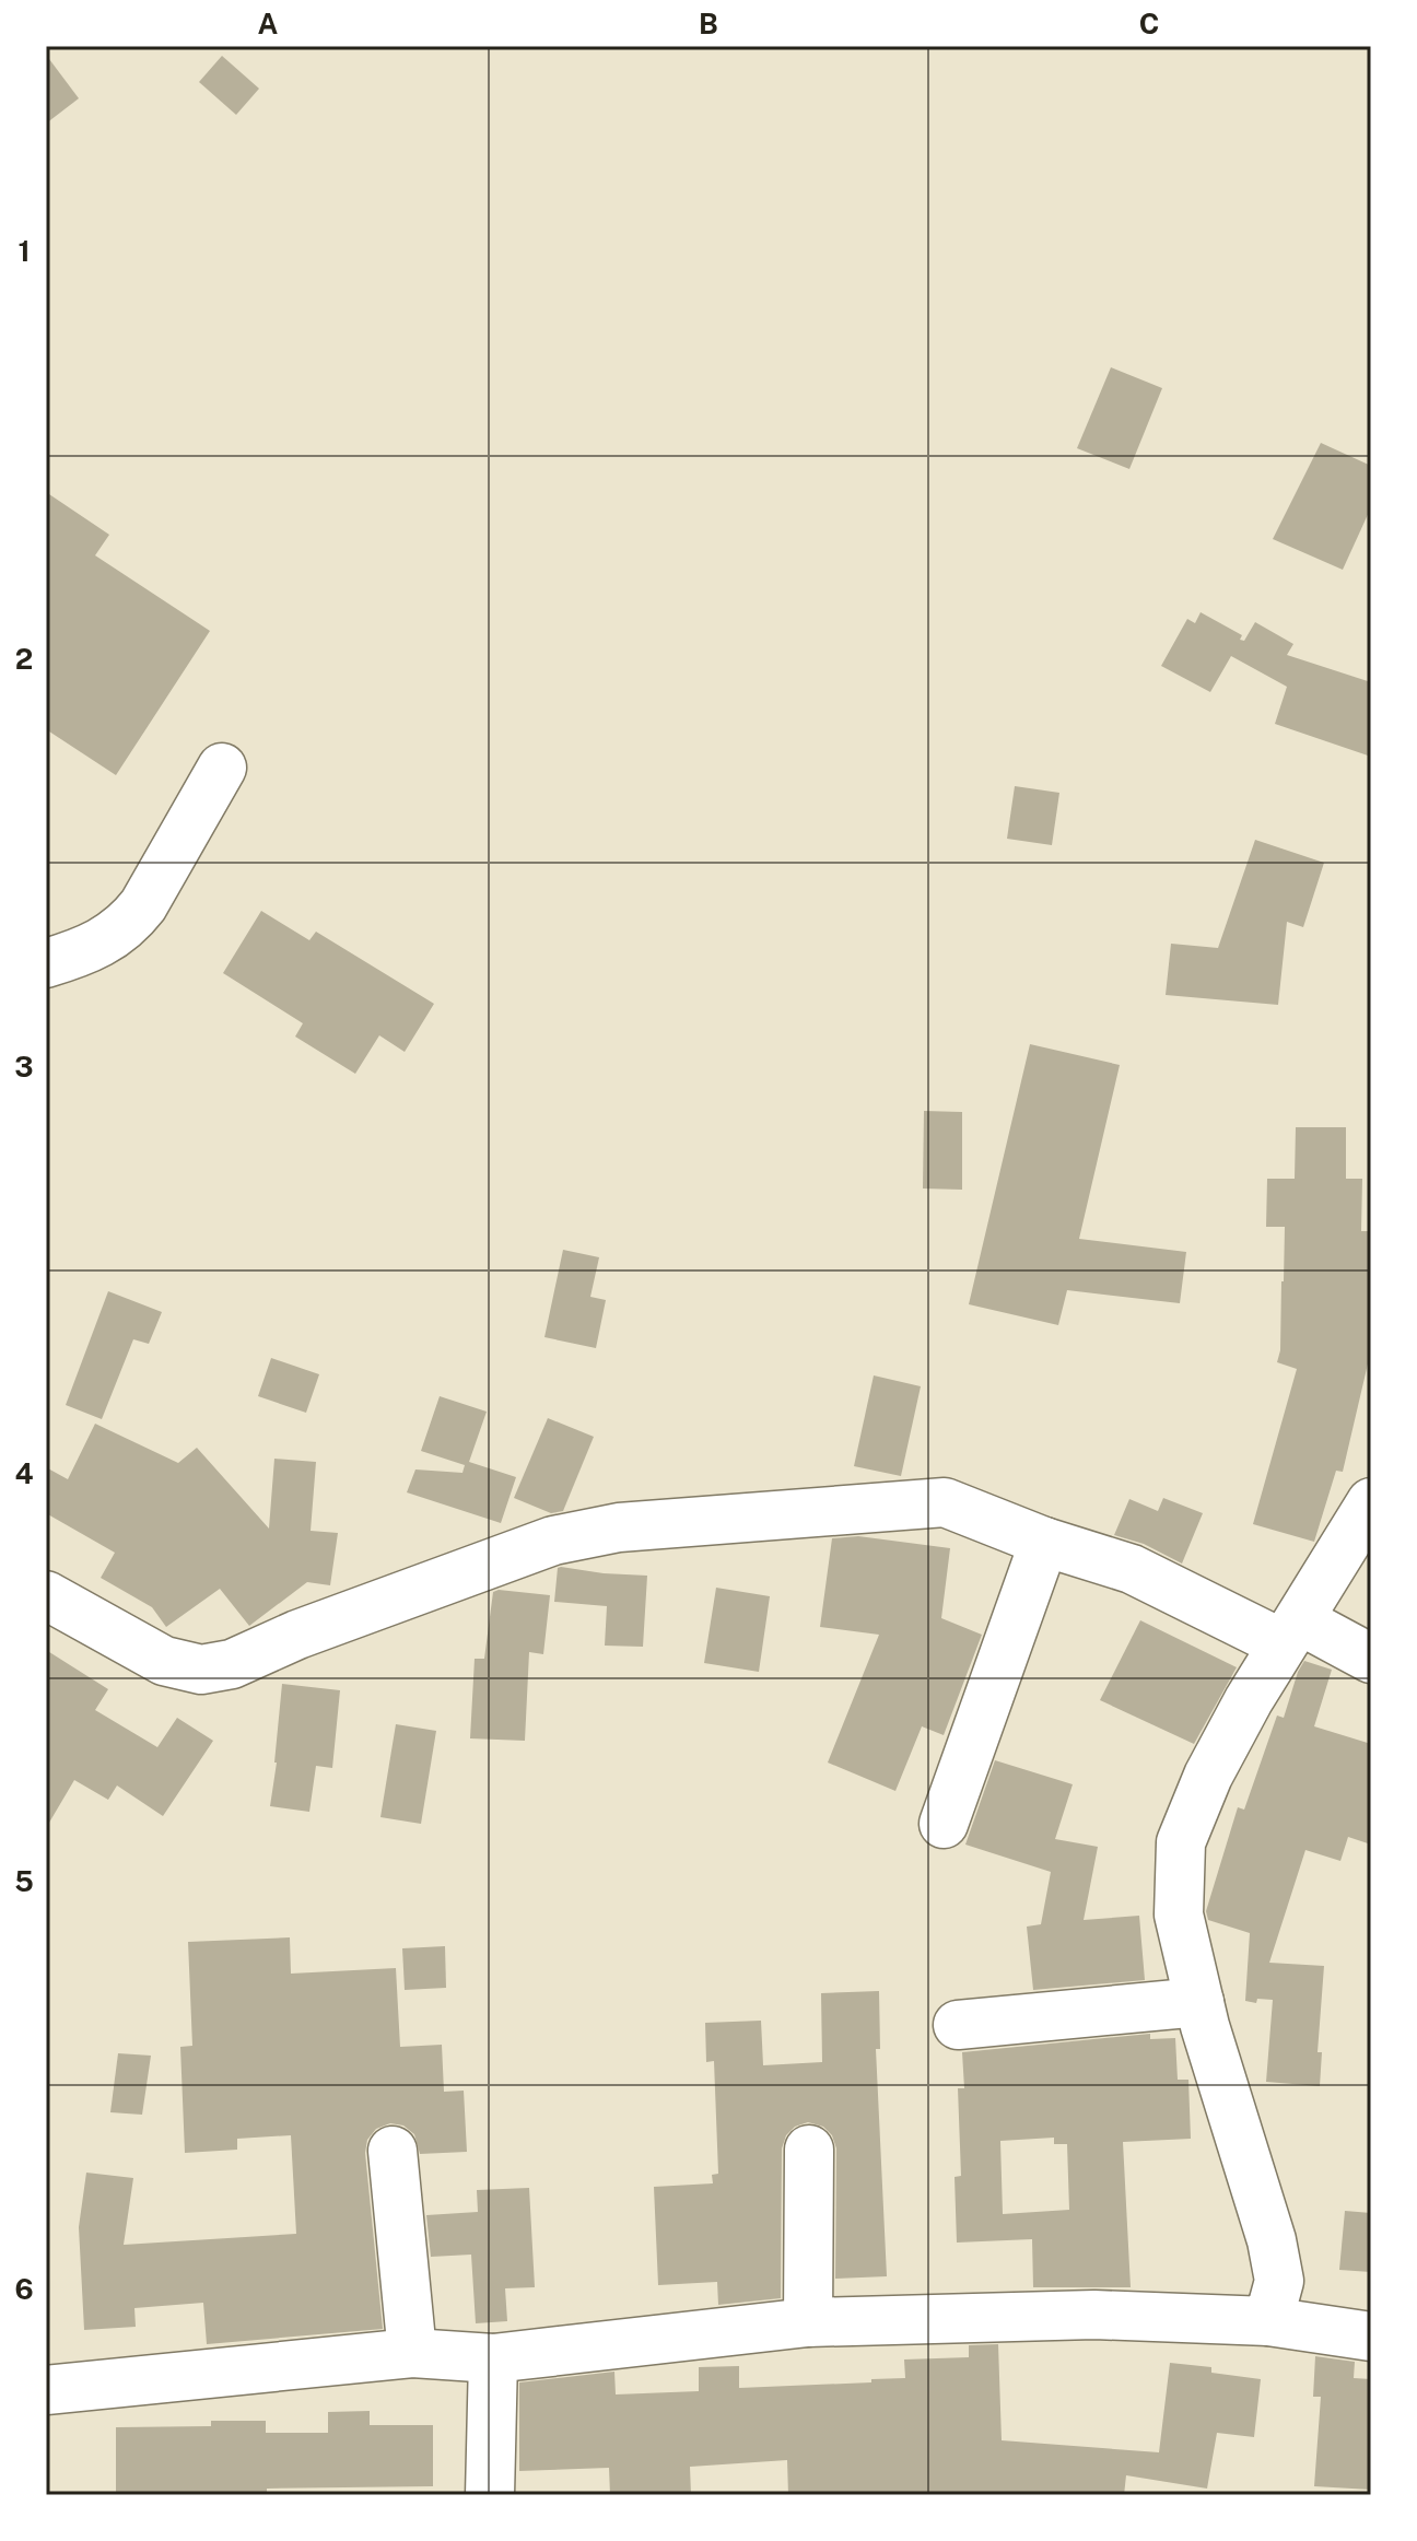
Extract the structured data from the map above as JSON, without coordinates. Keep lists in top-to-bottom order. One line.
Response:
{"grid":{"columns":["A","B","C"],"rows":["1","2","3","4","5","6"]}}
